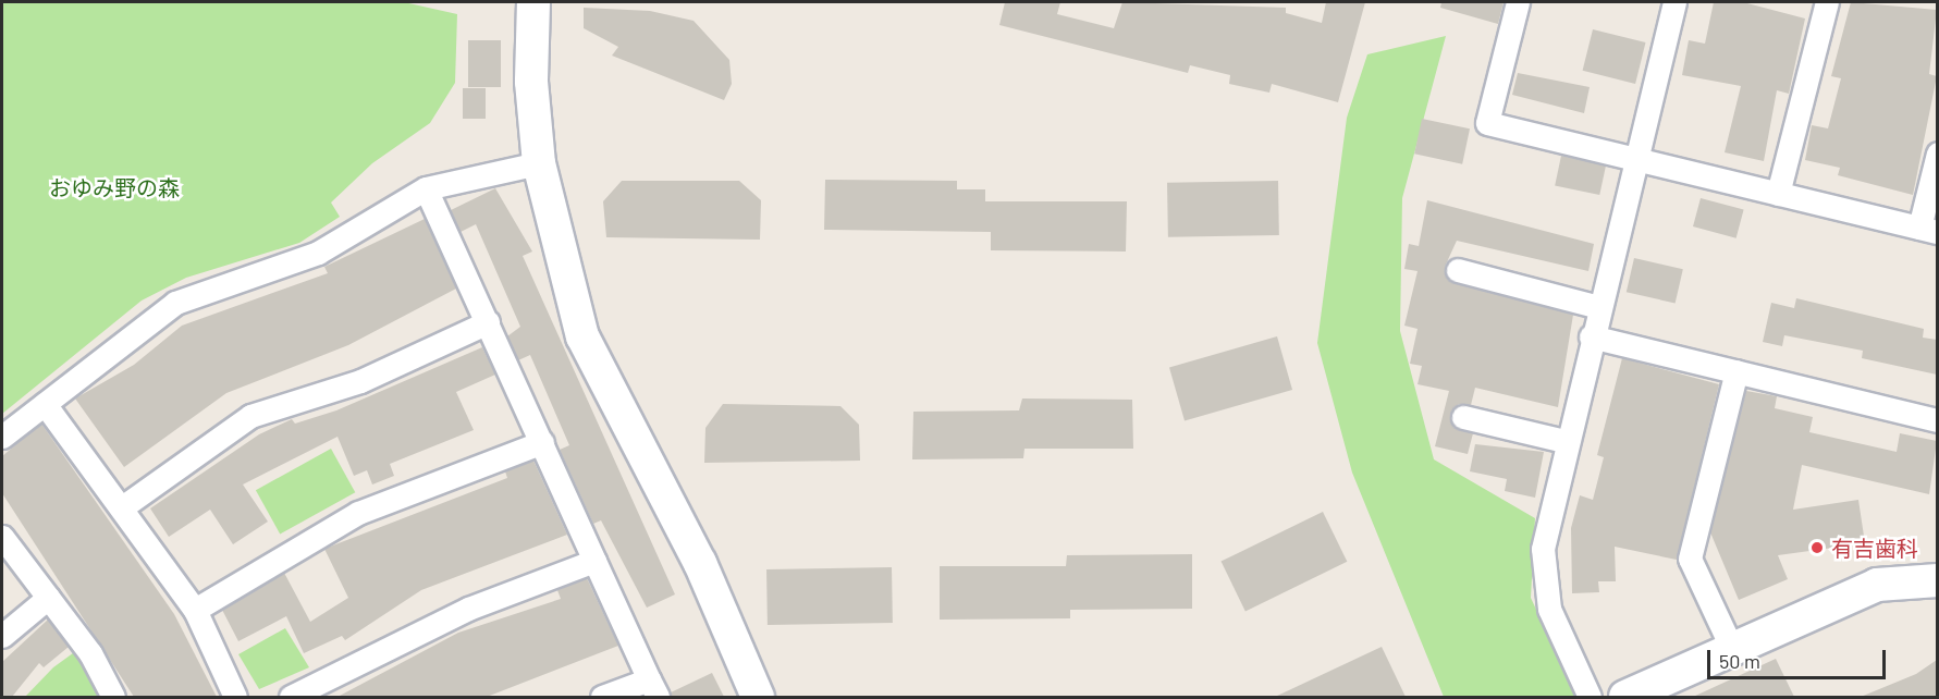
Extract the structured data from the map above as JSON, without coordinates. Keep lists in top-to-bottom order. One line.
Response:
{"parks":["おゆみ野の森"],"places":["有吉歯科"],"scale_bar":"50 m"}
